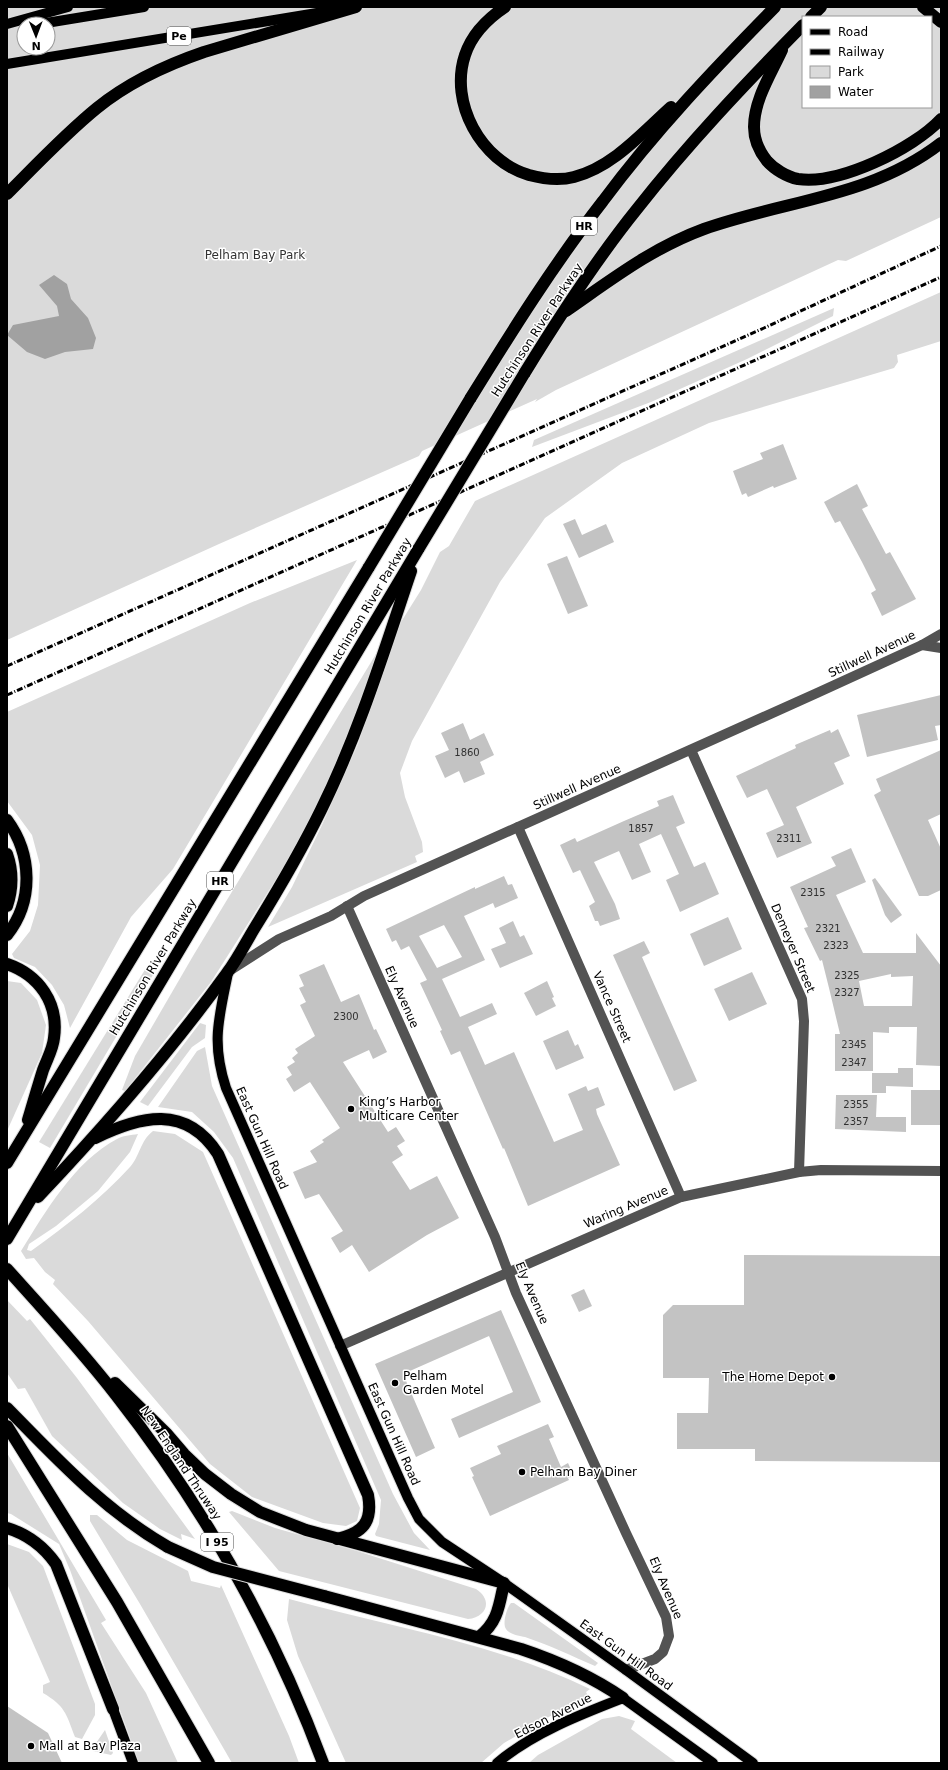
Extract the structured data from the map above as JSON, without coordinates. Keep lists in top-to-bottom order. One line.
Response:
{"streets":{"highway":["HR","Hutchinson River Parkway","New England Thruway","I 95"],"main road":["Pe","East Gun Hill Road","Edson Avenue"],"street":["Stillwell Avenue","Demeyer Street","Ely Avenue","Vance Street","Waring Avenue"]},"crossings":[["Stillwell Avenue","Demeyer Street"],["Stillwell Avenue","Ely Avenue"],["Stillwell Avenue","Vance Street"],["Stillwell Avenue","East Gun Hill Road"],["Demeyer Street","Waring Avenue"],["Ely Avenue","East Gun Hill Road"],["Ely Avenue","Waring Avenue"],["Vance Street","Waring Avenue"],["East Gun Hill Road","Waring Avenue"]],"parks":["Pelham Bay Park"],"places":["King’s Harbor Multicare Center","The Home Depot","Pelham Garden Motel","Pelham Bay Diner","Mall at Bay Plaza"],"house_numbers":["1860","1857","2311","2315","2321","2323","2325","2327","2300","2345","2347","2355","2357"],"legend":["Road","Railway","Park","Water"],"north":"bottom"}
